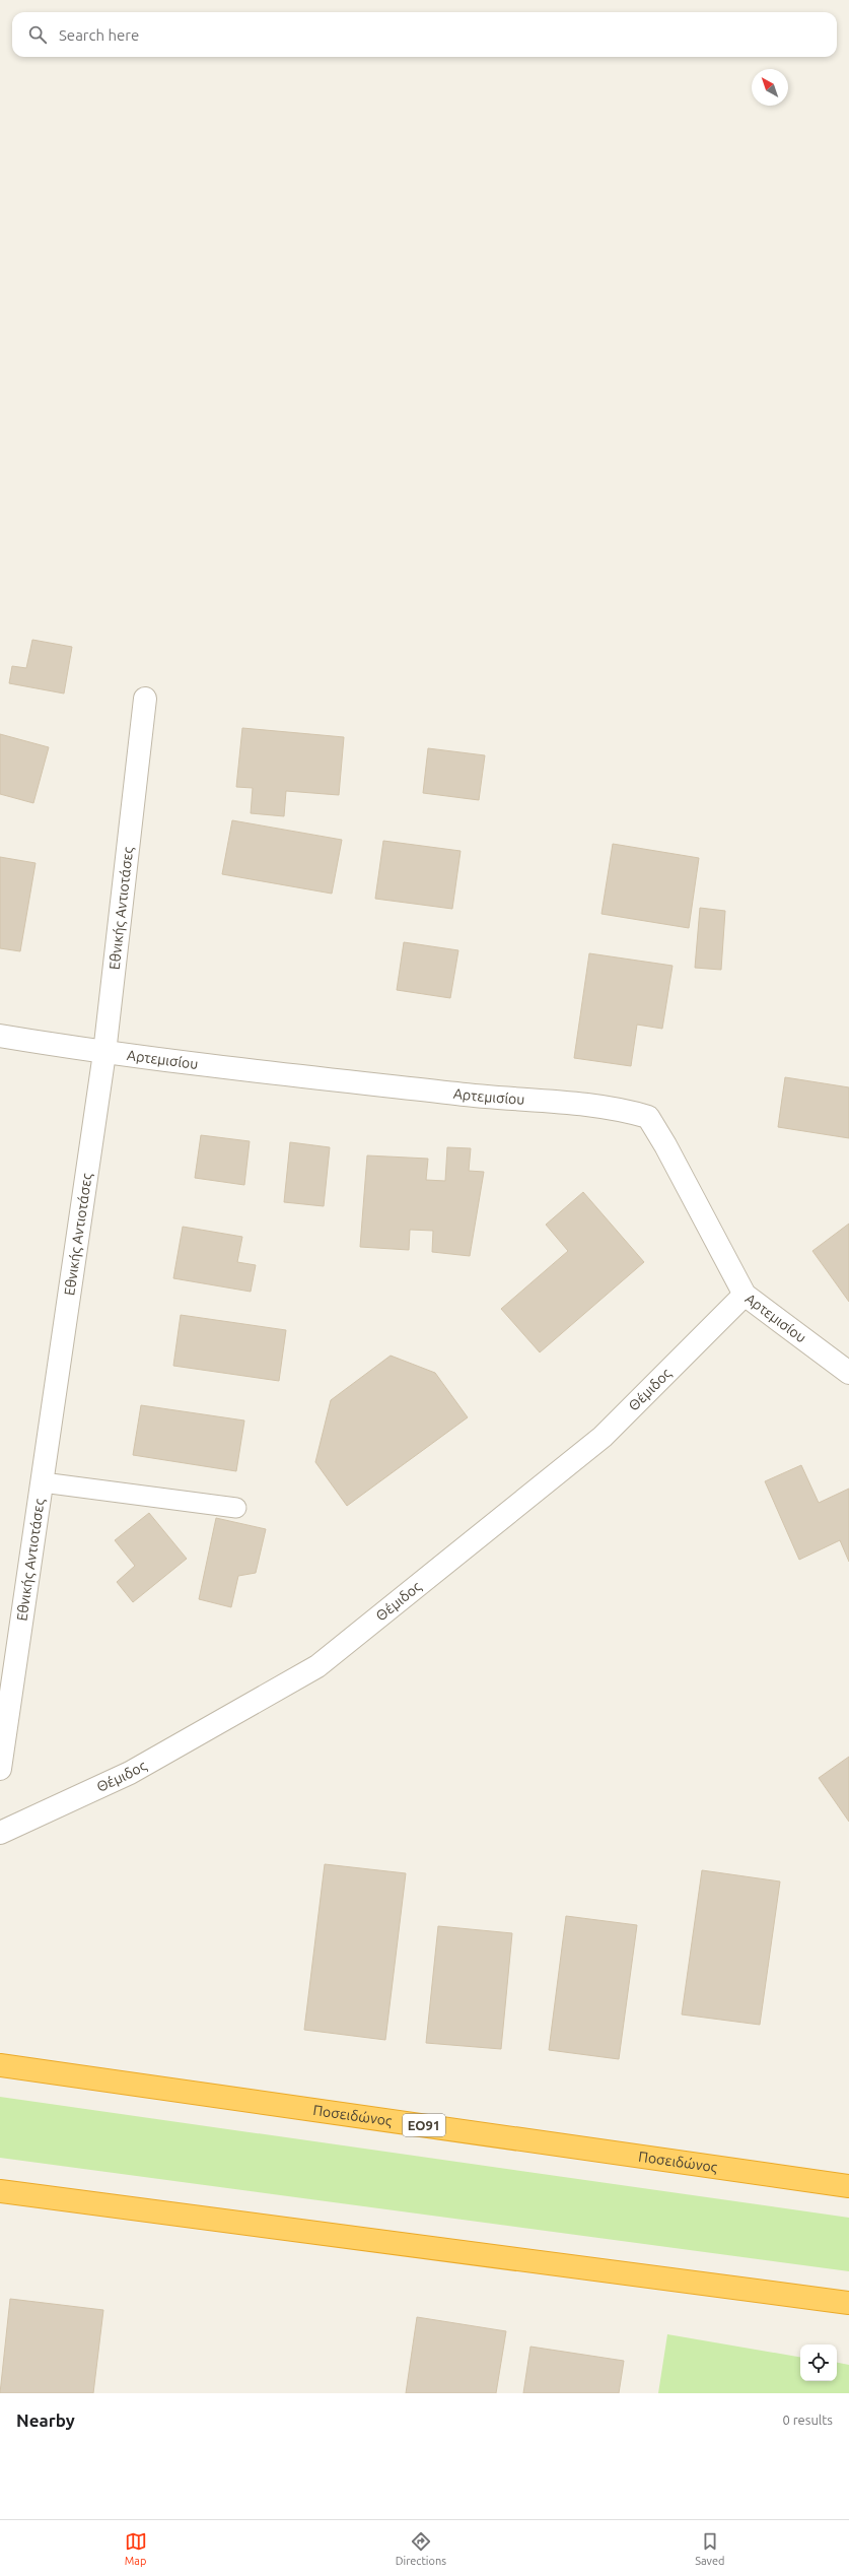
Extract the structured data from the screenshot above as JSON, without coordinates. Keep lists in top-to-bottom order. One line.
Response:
{"streets":{"highway":["Ποσειδώνος","ΕΟ91"],"street":["Εθνικής Αντιοτάσες","Αρτεμισίου","Θέμιδος"]},"crossings":[["Εθνικής Αντιοτάσες","Αρτεμισίου"],["Αρτεμισίου","Θέμιδος"]],"north":"top left","page":{"search":"Search here","heading":["Nearby","0 results"],"nav":["Map","Directions","Saved"]}}
